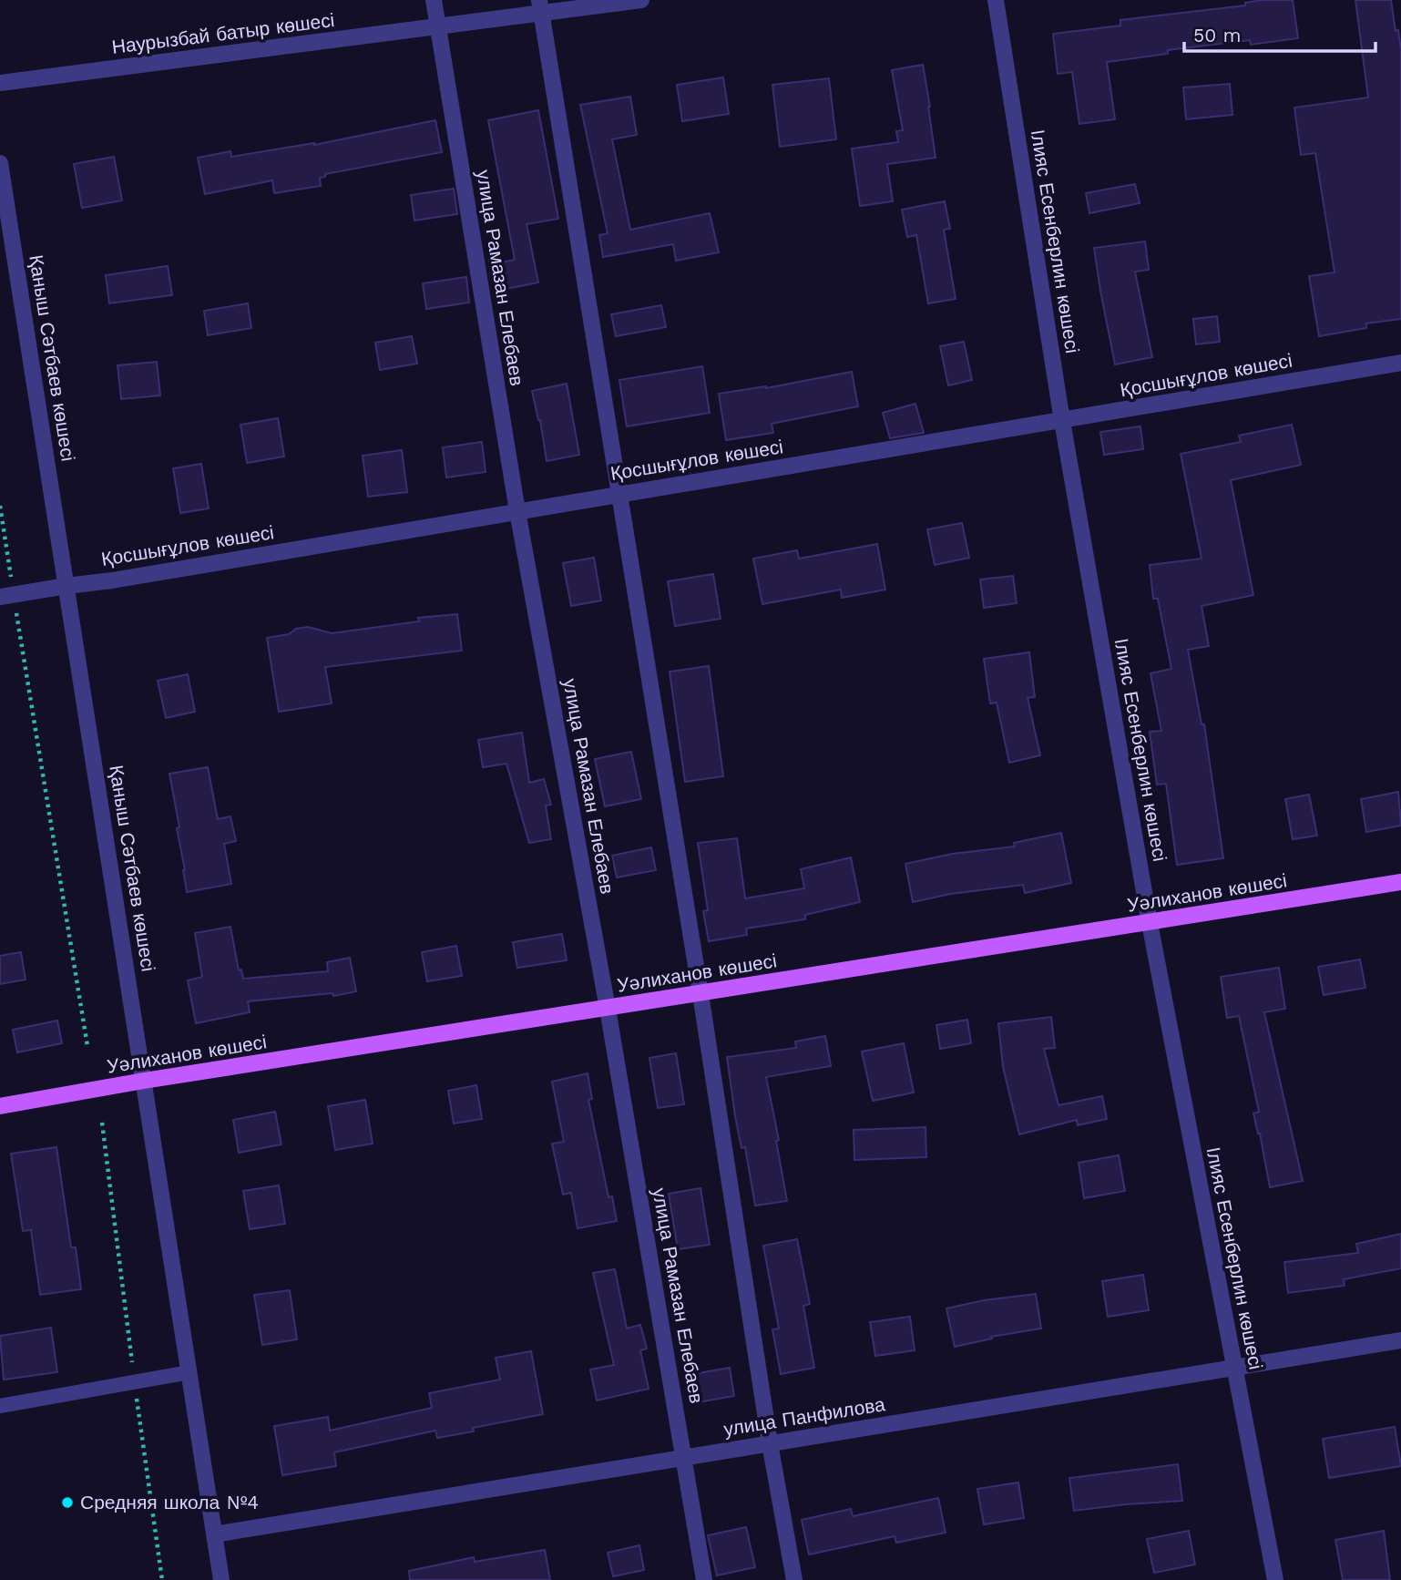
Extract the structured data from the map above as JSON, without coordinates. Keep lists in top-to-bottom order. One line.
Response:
{"streets":{"main road":["Уәлиханов көшесі"],"street":["Наурызбай батыр көшесі","Ілияс Есенберлин көшесі","улица Рамазан Елебаев","Қаныш Сәтбаев көшесі","Қосшығұлов көшесі","улица Панфилова"]},"crossings":[["Наурызбай батыр көшесі","улица Рамазан Елебаев"],["Ілияс Есенберлин көшесі","Қосшығұлов көшесі"],["Ілияс Есенберлин көшесі","Уәлиханов көшесі"],["Ілияс Есенберлин көшесі","улица Панфилова"],["улица Рамазан Елебаев","Қосшығұлов көшесі"],["улица Рамазан Елебаев","Уәлиханов көшесі"],["улица Рамазан Елебаев","улица Панфилова"],["Қаныш Сәтбаев көшесі","Қосшығұлов көшесі"],["Қаныш Сәтбаев көшесі","Уәлиханов көшесі"],["Қаныш Сәтбаев көшесі","улица Панфилова"]],"places":["Средняя школа №4"],"scale_bar":"50 m"}
